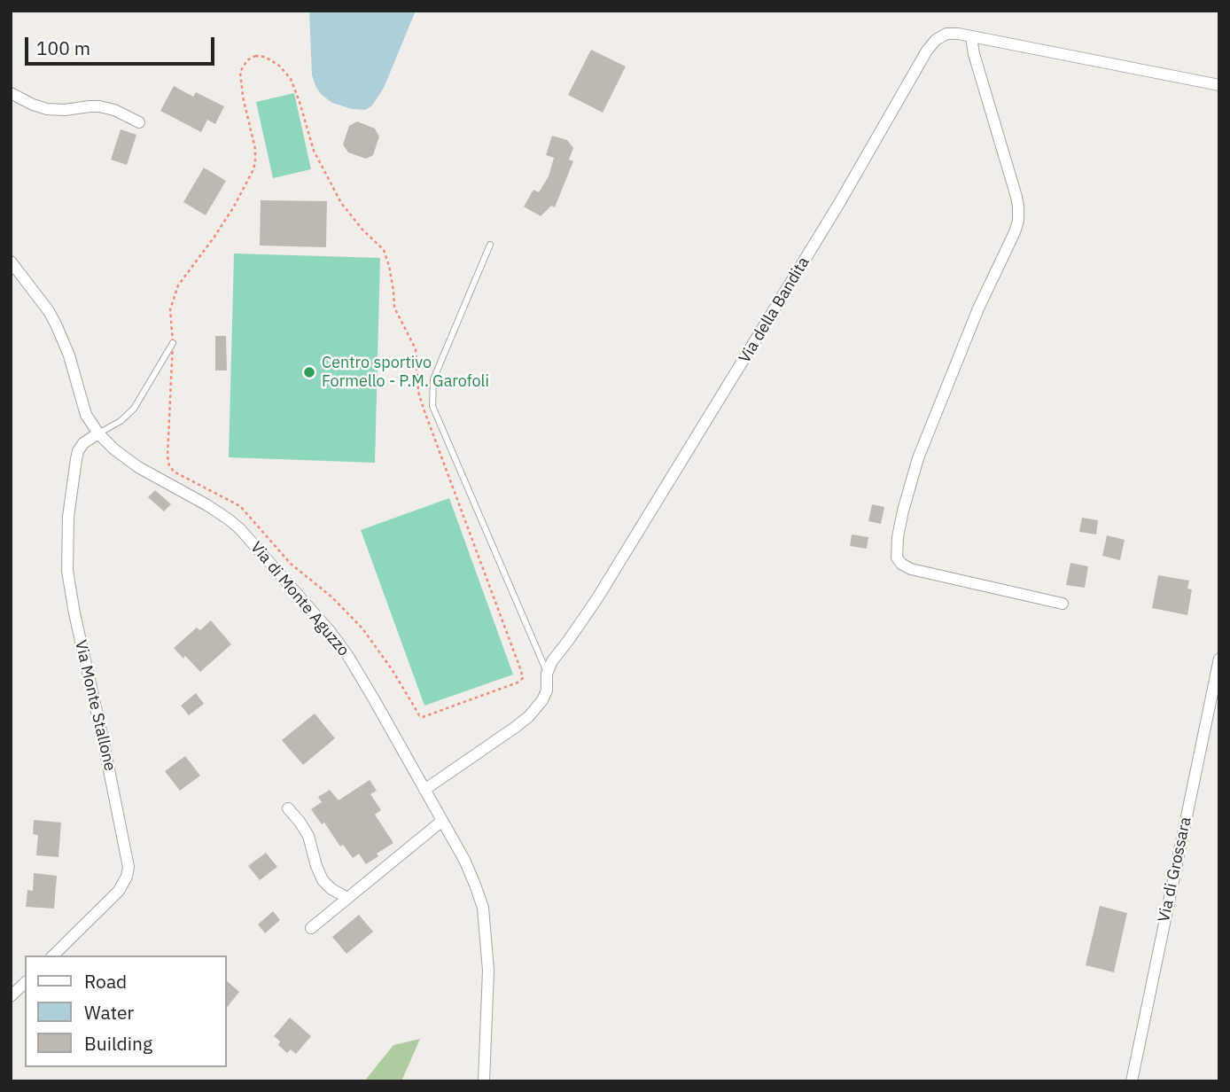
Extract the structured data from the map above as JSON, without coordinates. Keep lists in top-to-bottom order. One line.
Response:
{"streets":{"street":["Via della Bandita","Via di Monte Aguzzo","Via Monte Stallone","Via di Grossara"]},"crossings":[["Via della Bandita","Via di Monte Aguzzo"],["Via di Monte Aguzzo","Via Monte Stallone"]],"places":["Centro sportivo Formello - P.M. Garofoli"],"legend":["Road","Water","Building"],"scale_bar":"100 m"}
